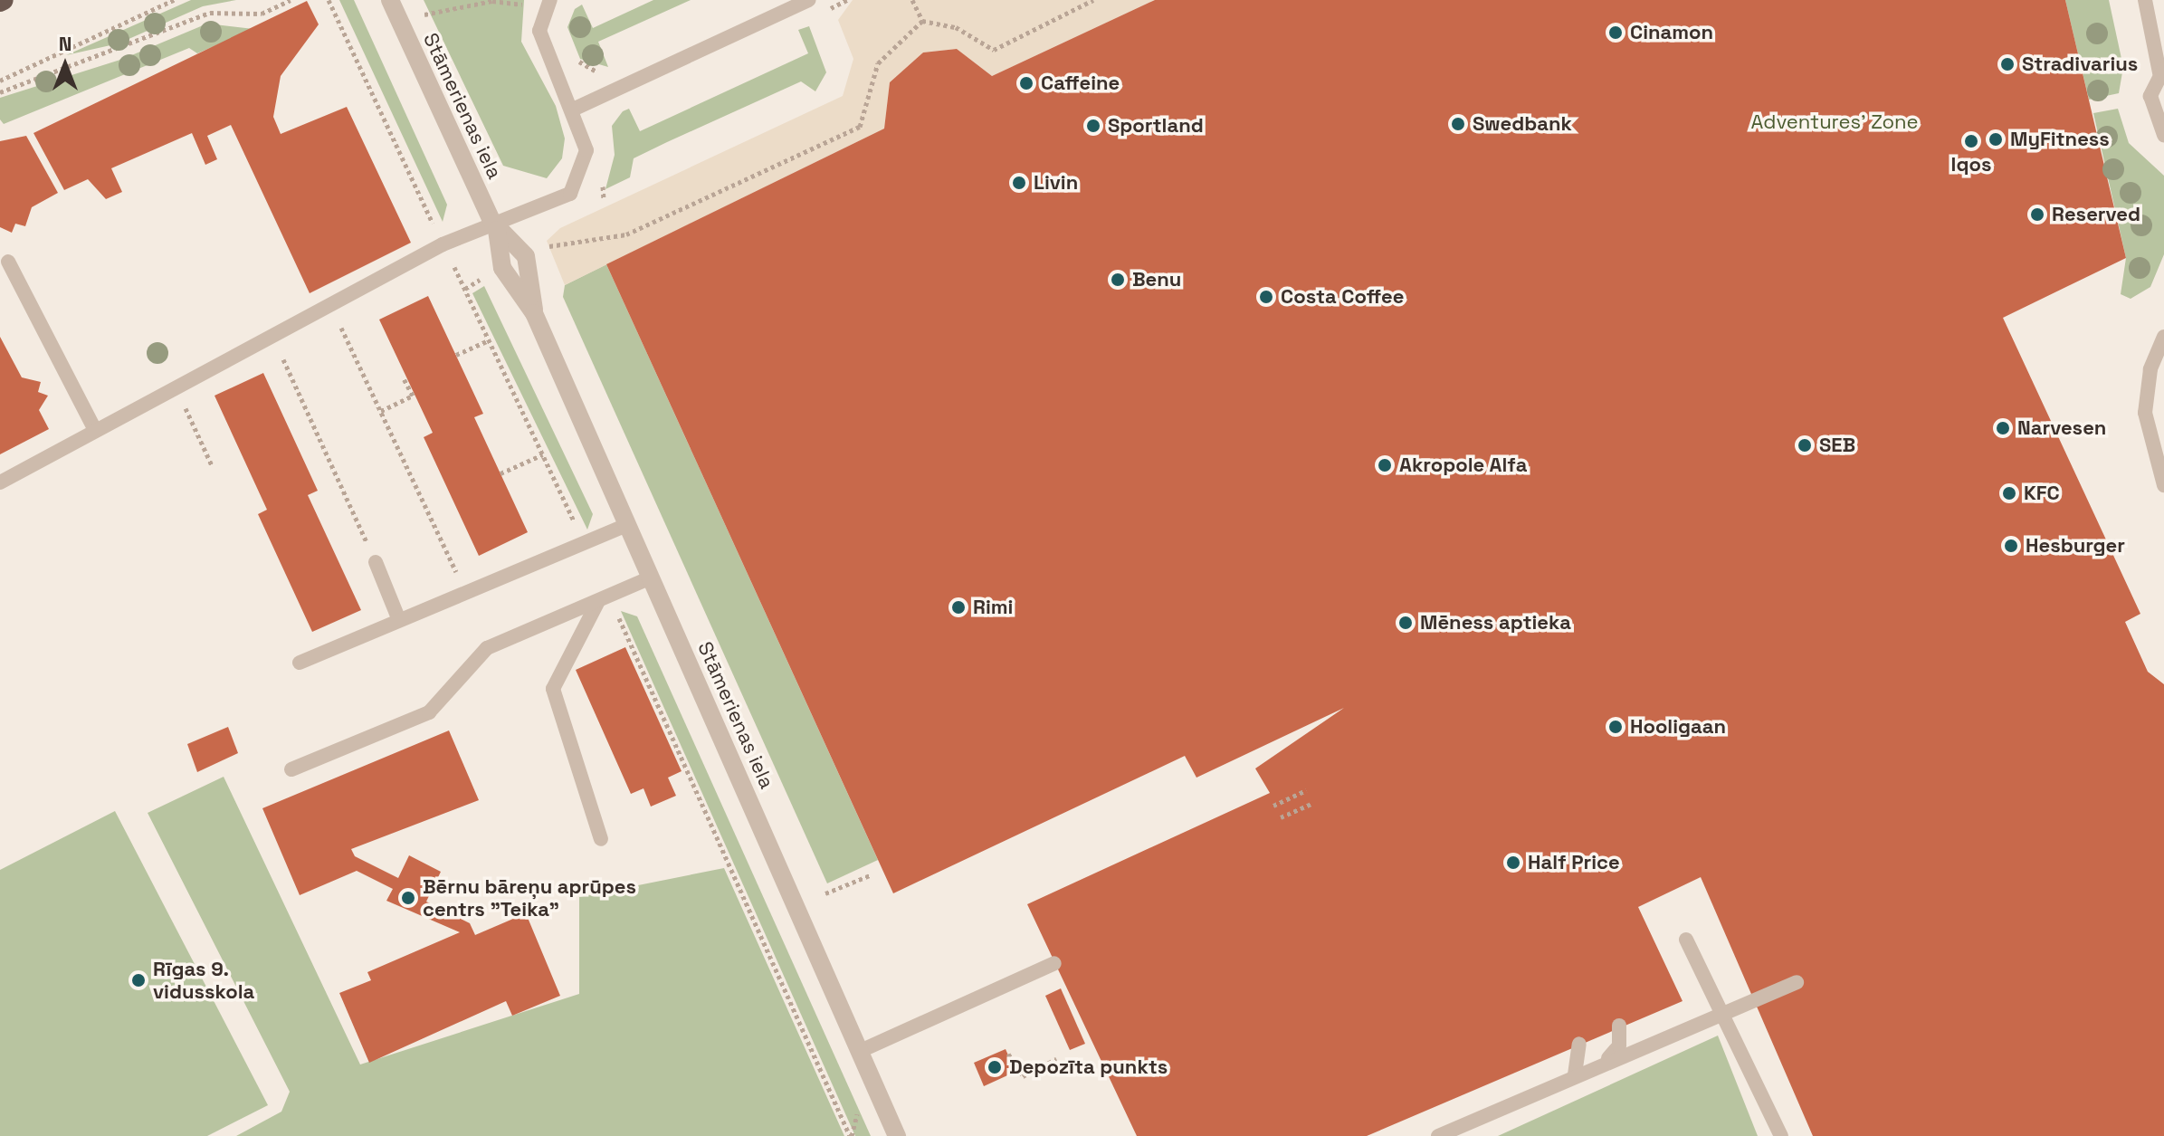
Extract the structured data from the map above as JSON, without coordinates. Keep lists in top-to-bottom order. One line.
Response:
{"streets":{"street":["Stāmerienas iela"]},"parks":["Adventures' Zone"],"places":["Cinamon","Stradivarius","Caffeine","Swedbank","Sportland","MyFitness","Iqos","Livin","Reserved","Benu","Costa Coffee","Narvesen","SEB","Akropole Alfa","KFC","Hesburger","Rimi","Mēness aptieka","Hooligaan","Half Price","Bērnu bāreņu aprūpes centrs \"Teika\"","Rīgas 9. vidusskola","Depozīta punkts"],"north":"top"}
